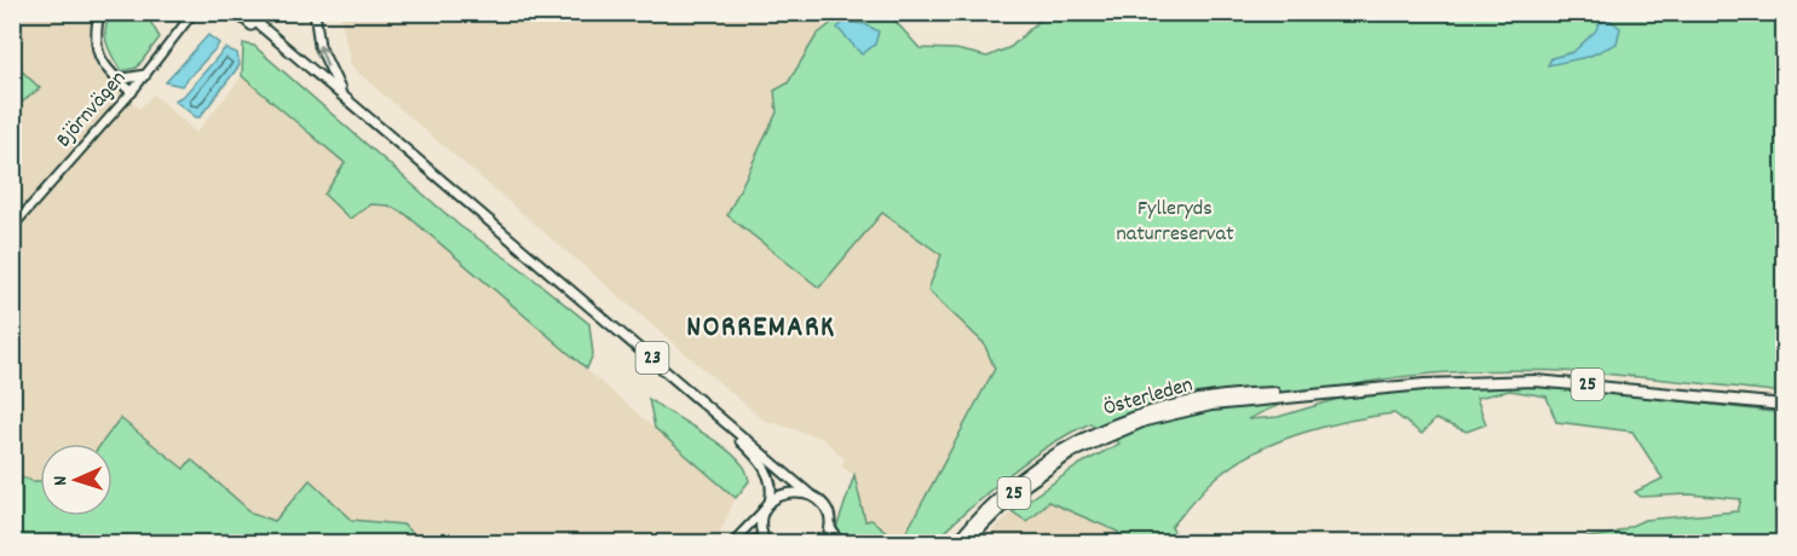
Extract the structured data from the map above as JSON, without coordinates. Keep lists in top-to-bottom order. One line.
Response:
{"streets":{"highway":["25","Österleden"],"main road":["23"],"street":["Björnvägen"]},"districts":["NORREMARK"],"parks":["Fylleryds naturreservat"],"north":"left"}
